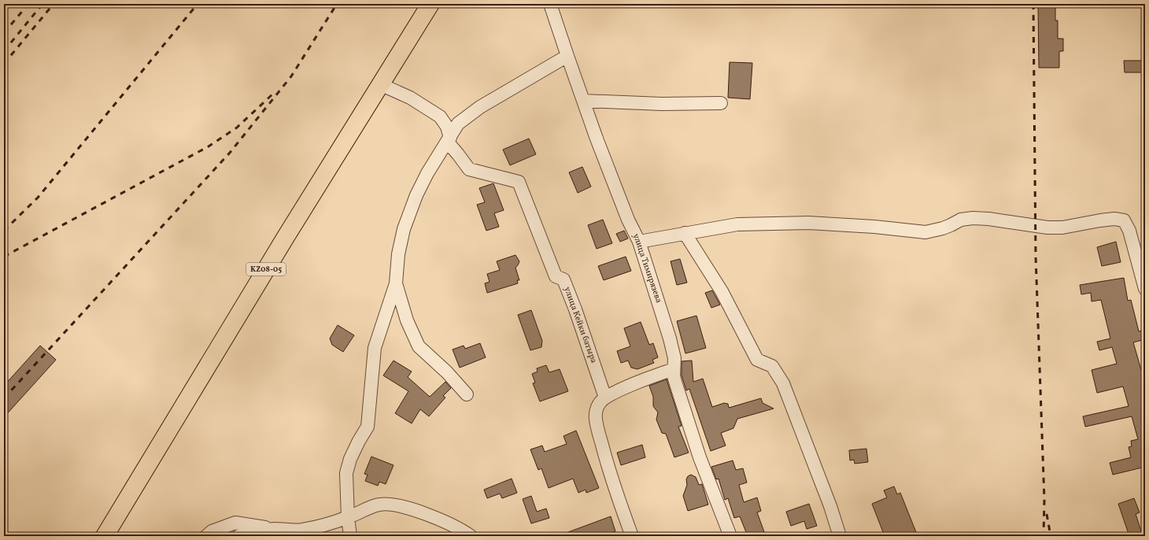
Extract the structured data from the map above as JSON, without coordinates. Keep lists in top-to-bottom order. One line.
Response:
{"streets":{"main road":["KZ08-05"],"street":["улица Тимирязева","улица Кейки батыра"]}}
